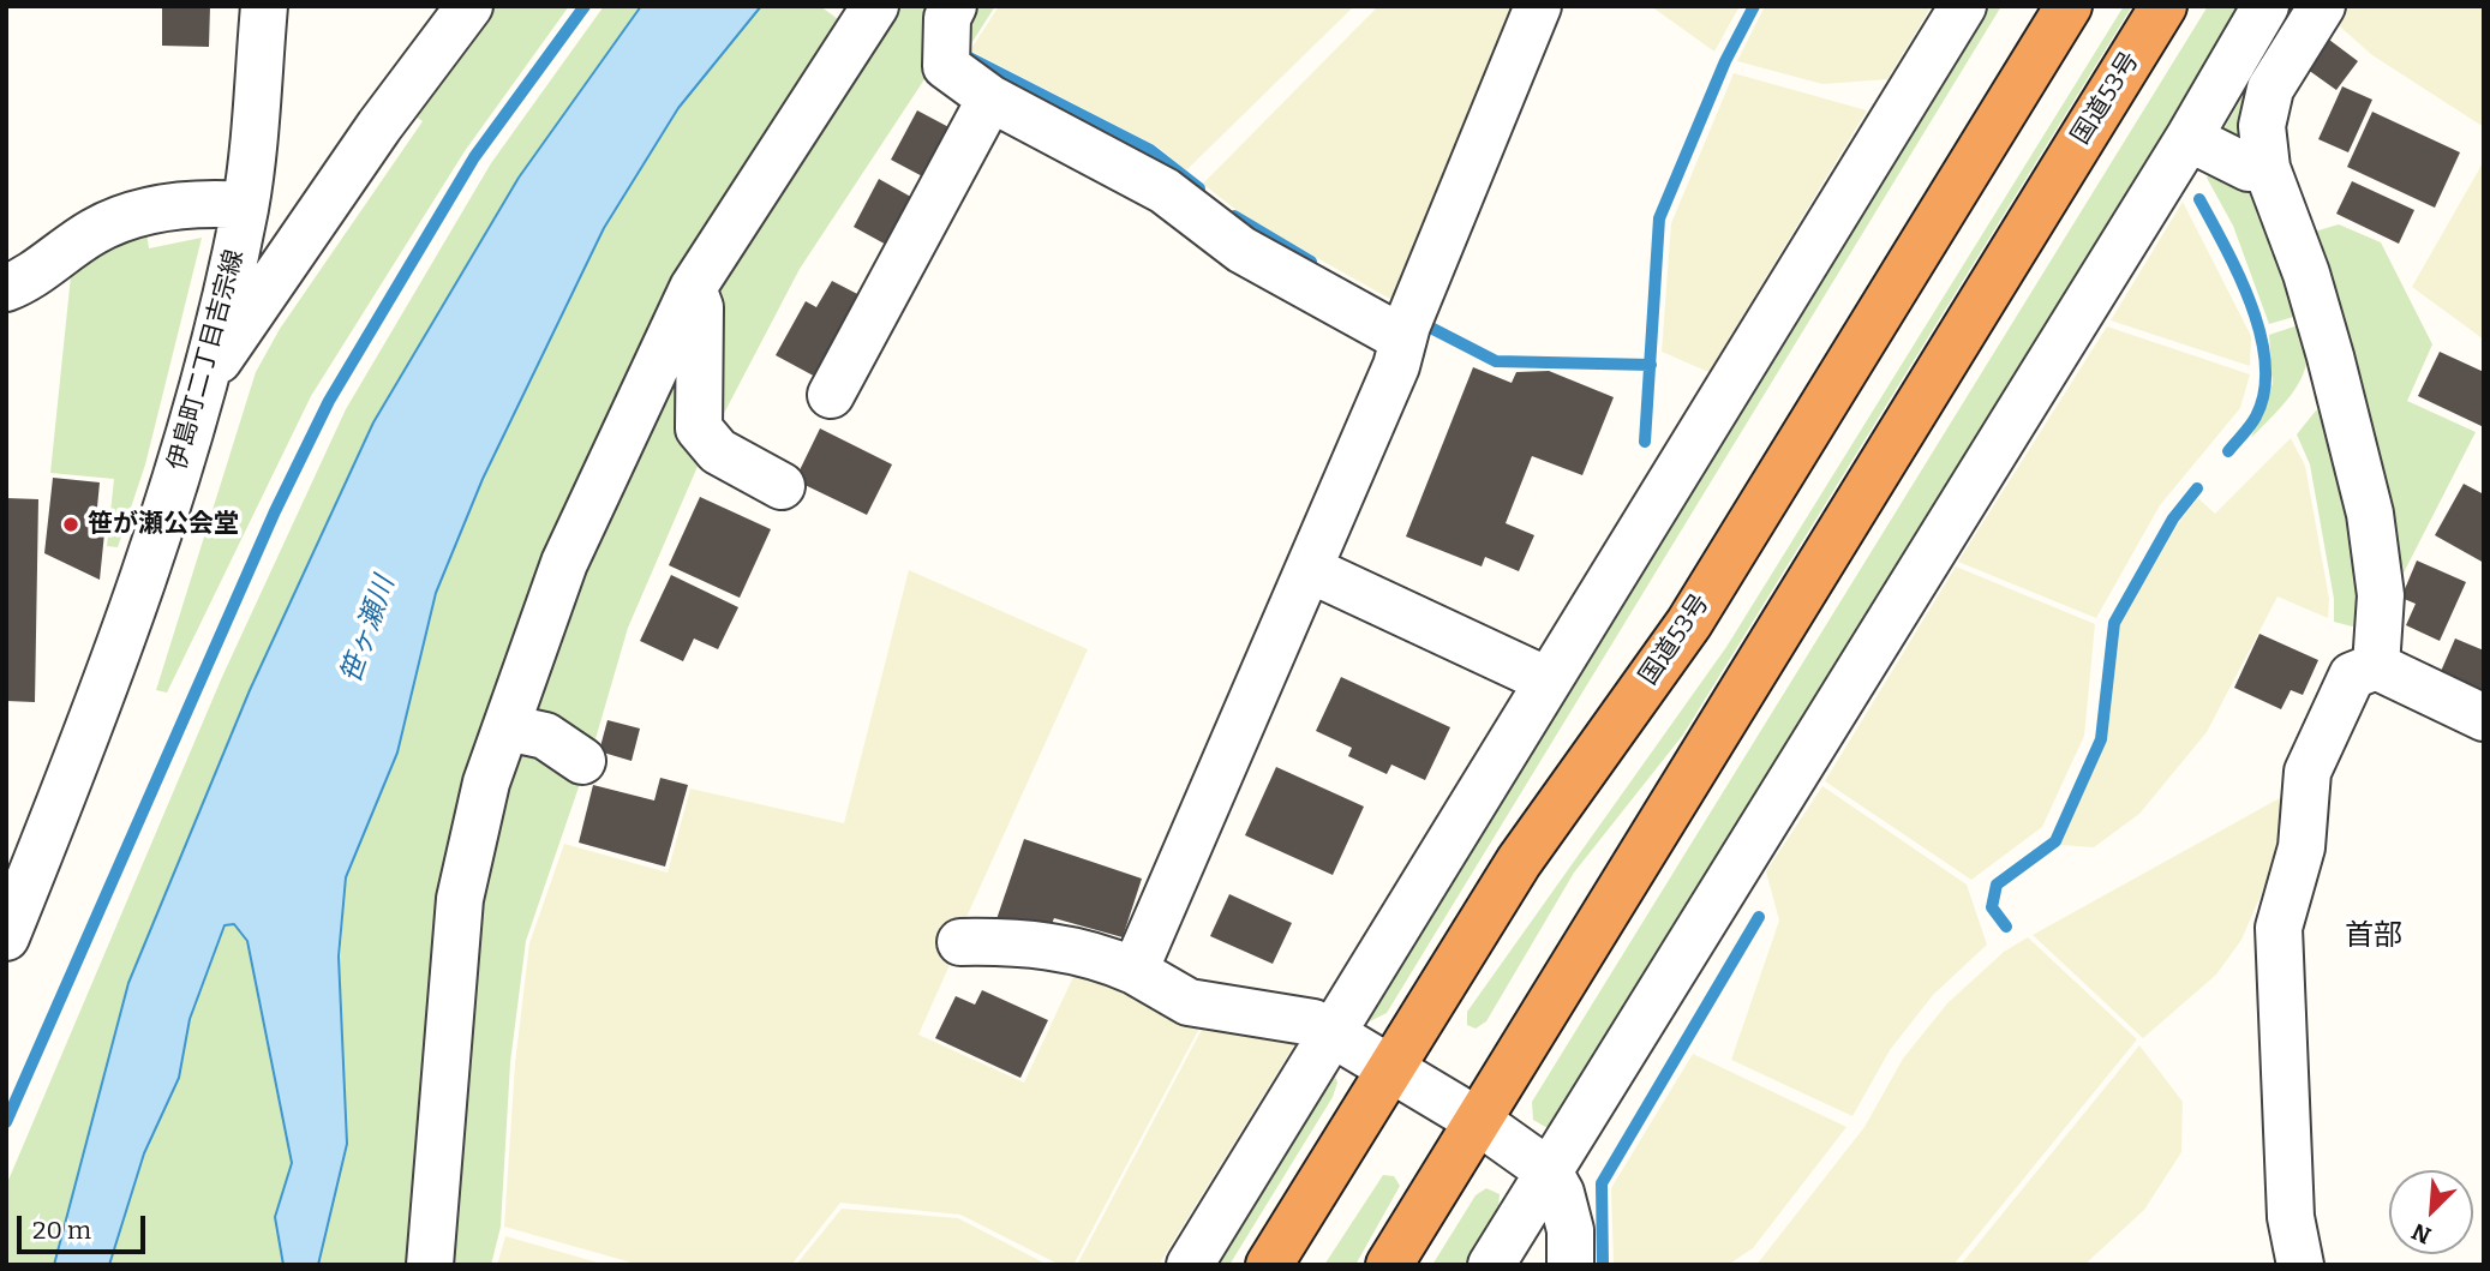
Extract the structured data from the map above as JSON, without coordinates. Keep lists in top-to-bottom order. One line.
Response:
{"streets":{"highway":["国道53号"],"street":["伊島町二丁目吉宗線"]},"districts":["首部"],"water":["笹ヶ瀬川"],"places":["笹が瀬公会堂"],"scale_bar":"20 m","north":"bottom left"}
